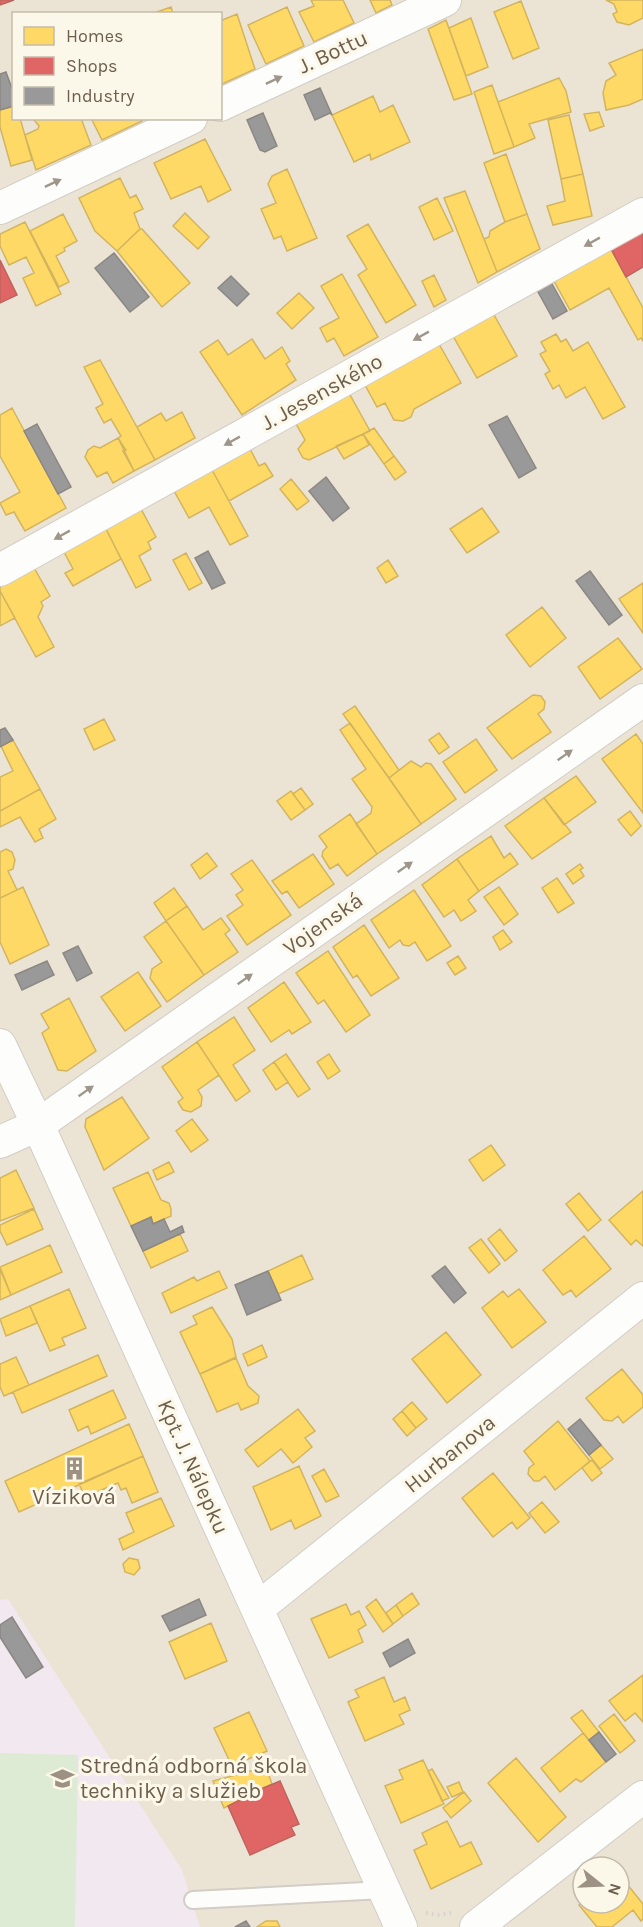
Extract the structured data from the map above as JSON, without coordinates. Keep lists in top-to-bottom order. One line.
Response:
{"streets":{"street":["J. Bottu","J. Jesenského","Vojenská","Hurbanova","Kpt. J. Nálepku"]},"crossings":[["Vojenská","Kpt. J. Nálepku"],["Hurbanova","Kpt. J. Nálepku"]],"one_way":["J. Bottu","J. Jesenského","Vojenská"],"places":{"building":["Víziková"],"school or university":["Stredná odborná škola techniky a služieb"]},"legend":["Homes","Shops","Industry"],"north":"right"}
